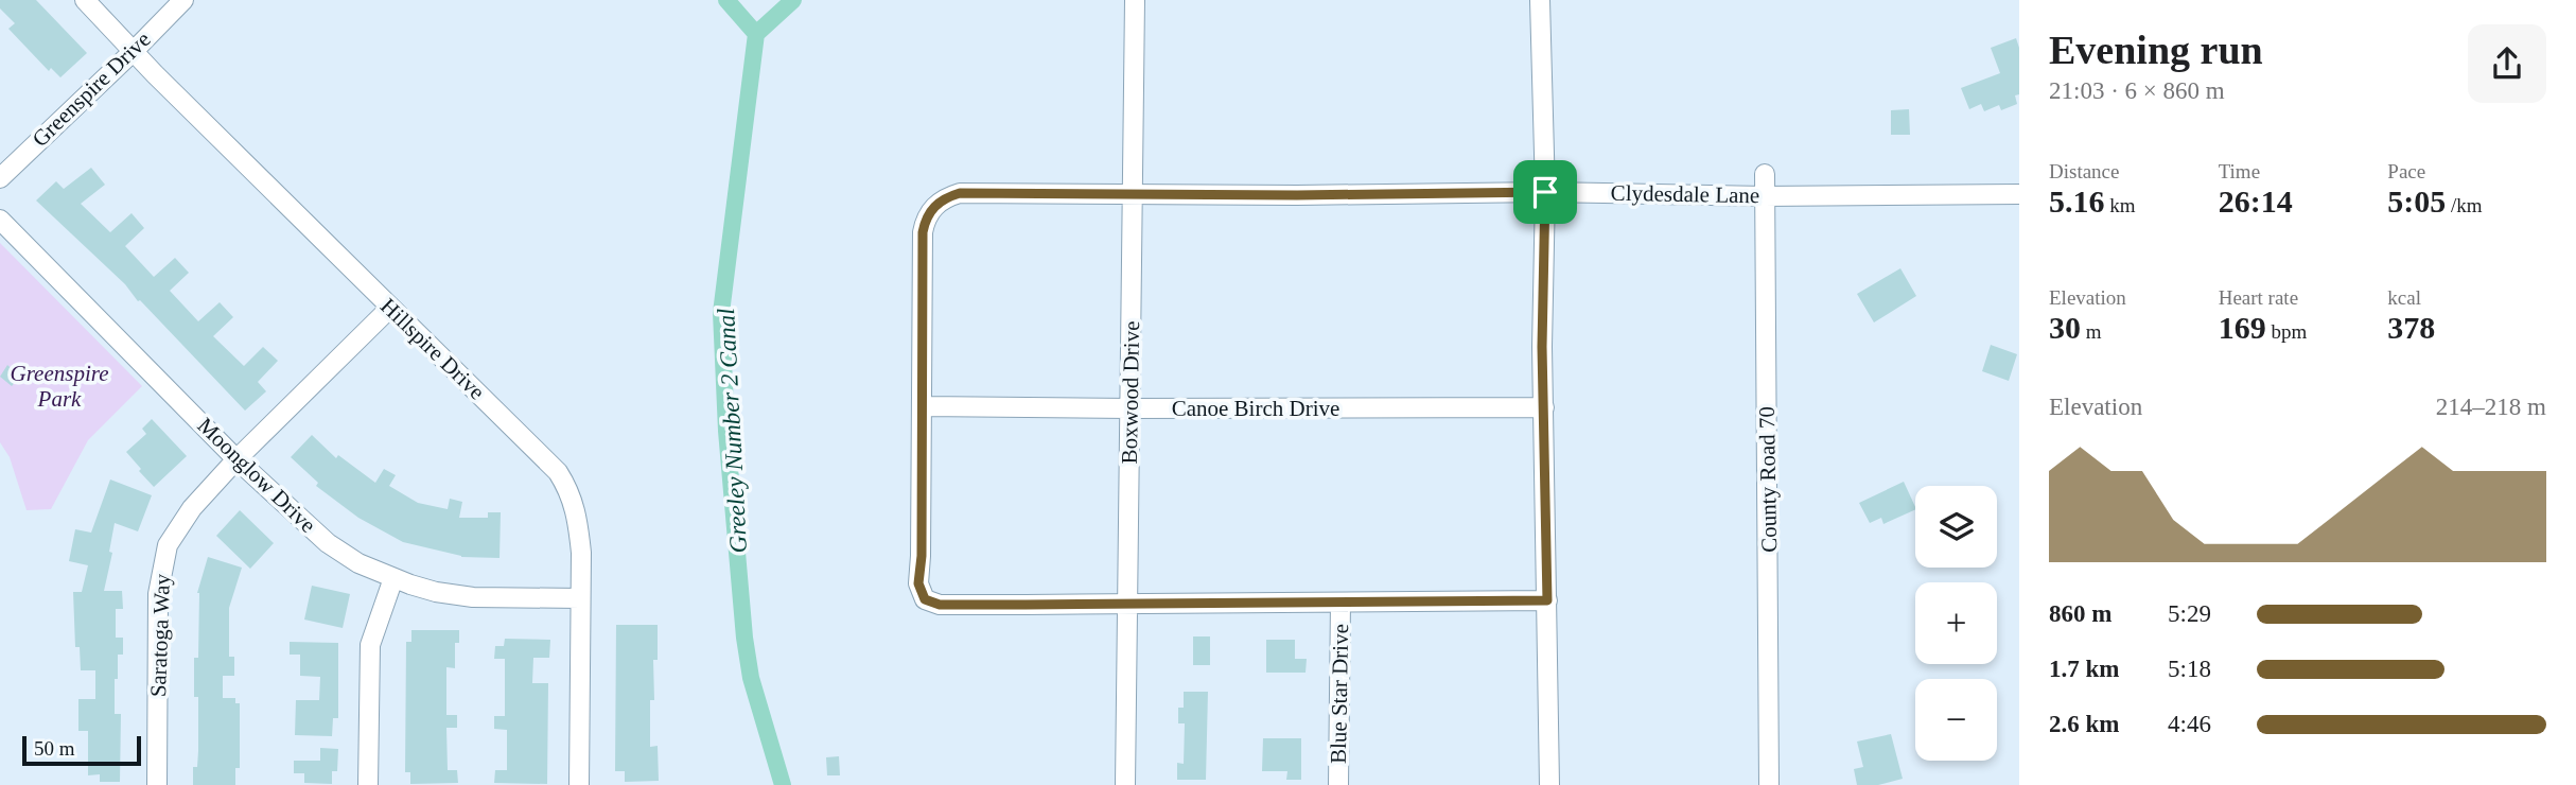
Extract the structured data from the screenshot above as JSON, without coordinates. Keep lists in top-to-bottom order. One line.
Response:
{"streets":{"street":["Greenspire Drive","Clydesdale Lane","Hillspire Drive","Boxwood Drive","Canoe Birch Drive","Moonglow Drive","County Road 70","Saratoga Way","Blue Star Drive"]},"crossings":[["Greenspire Drive","Hillspire Drive"],["Clydesdale Lane","Boxwood Drive"],["Clydesdale Lane","Canoe Birch Drive"],["Clydesdale Lane","County Road 70"],["Hillspire Drive","Moonglow Drive"],["Hillspire Drive","Saratoga Way"],["Boxwood Drive","Canoe Birch Drive"],["Moonglow Drive","Saratoga Way"]],"water":["Greeley Number 2 Canal"],"parks":["Greenspire Park"],"scale_bar":"50 m","page":{"heading":["Evening run","21:03 · 6 × 860 m"],"stats":[["Distance","5.16 km"],["Time","26:14"],["Pace","5:05 /km"],["Elevation","30 m"],["Heart rate","169 bpm"],["kcal","378"]],"chart":["Elevation","214–218 m"],"map_buttons":["+","−"],"list":[{"name":"860 m","note":"5:29"},{"name":"1.7 km","note":"5:18"},{"name":"2.6 km","note":"4:46"}],"scale":"50 m"}}
